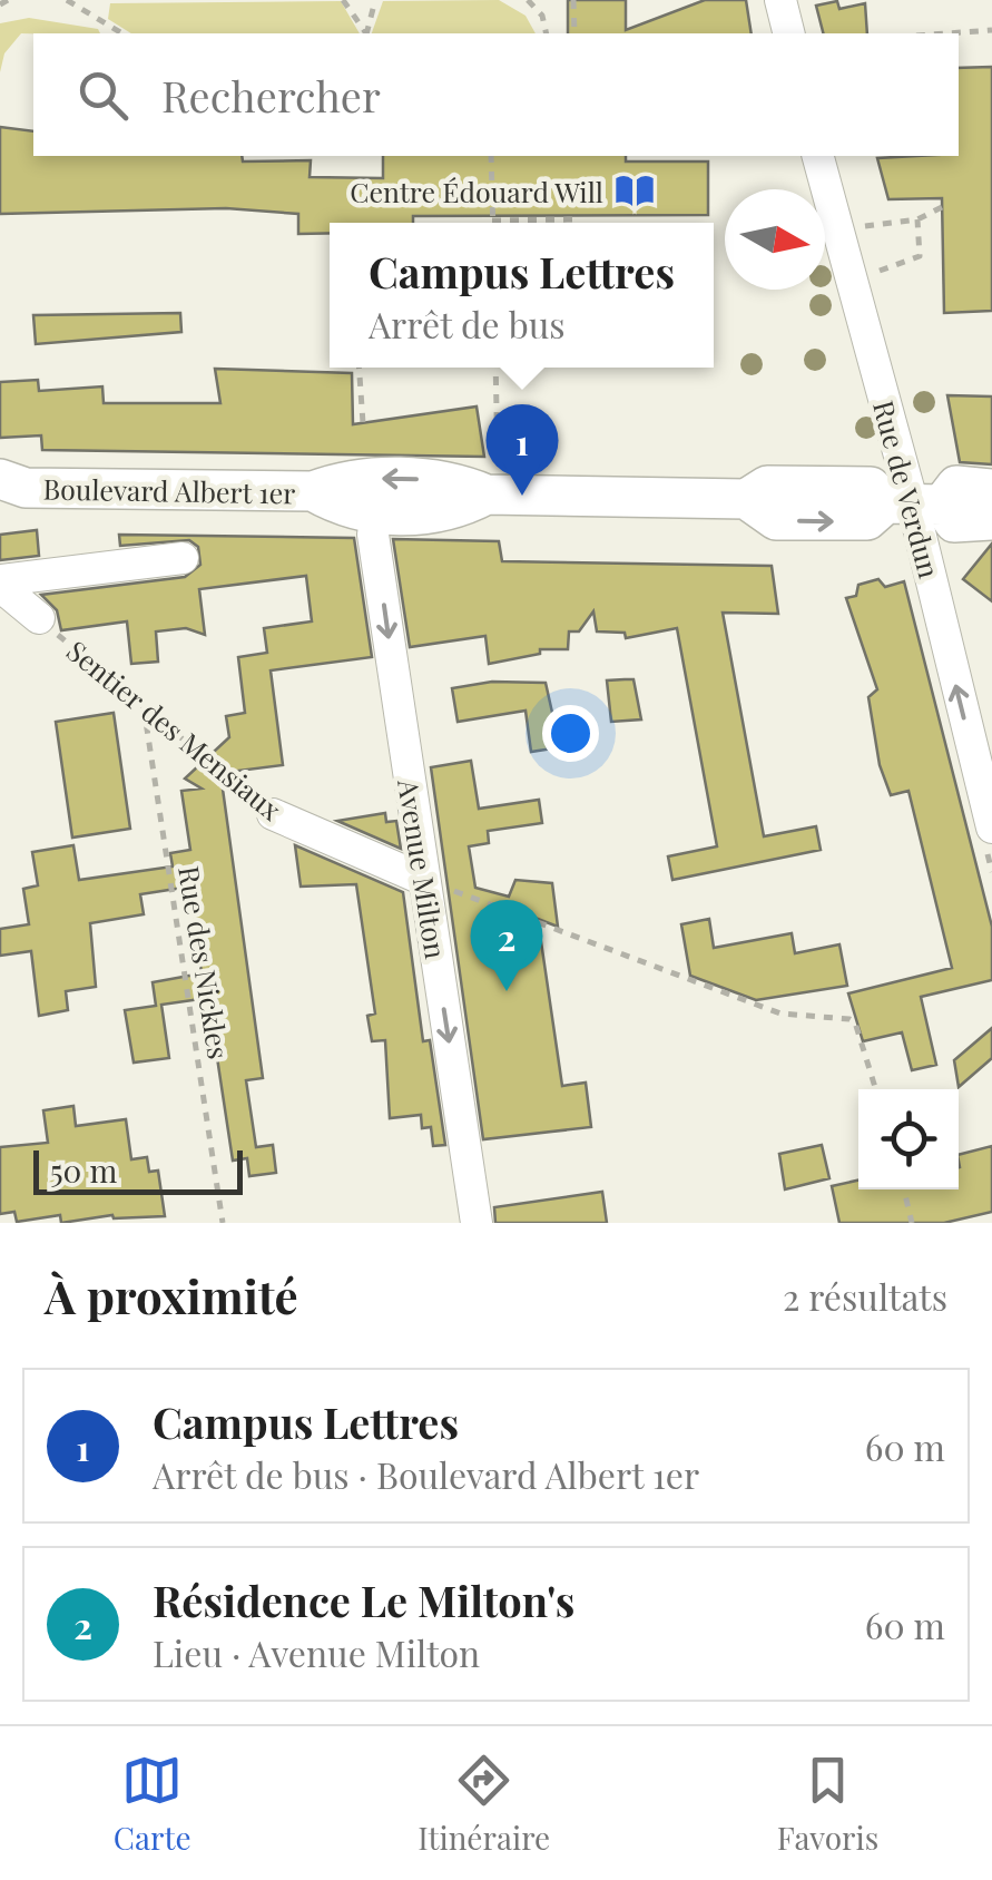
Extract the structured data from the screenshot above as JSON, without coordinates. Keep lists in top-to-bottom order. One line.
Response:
{"streets":{"main road":["Boulevard Albert 1er"],"street":["Rue de Verdun","Sentier des Mensiaux","Avenue Milton"],"path":["Rue des Nickles"]},"crossings":[["Rue de Verdun","Boulevard Albert 1er"],["Boulevard Albert 1er","Avenue Milton"],["Sentier des Mensiaux","Avenue Milton"],["Sentier des Mensiaux","Rue des Nickles"]],"one_way":["Rue de Verdun","Avenue Milton"],"places":{"library":["Centre Édouard Will"]},"scale_bar":"50 m","north":"right","page":{"search":"Rechercher","popup":["Campus Lettres","Arrêt de bus"],"pins":["1","2"],"scale":"50 m","heading":["À proximité","2 résultats"],"list":[{"mark":"1","name":"Campus Lettres","note":"Arrêt de bus · Boulevard Albert 1er","value":"60 m"},{"mark":"2","name":"Résidence Le Milton's","note":"Lieu · Avenue Milton","value":"60 m"}],"nav":["Carte","Itinéraire","Favoris"]}}
